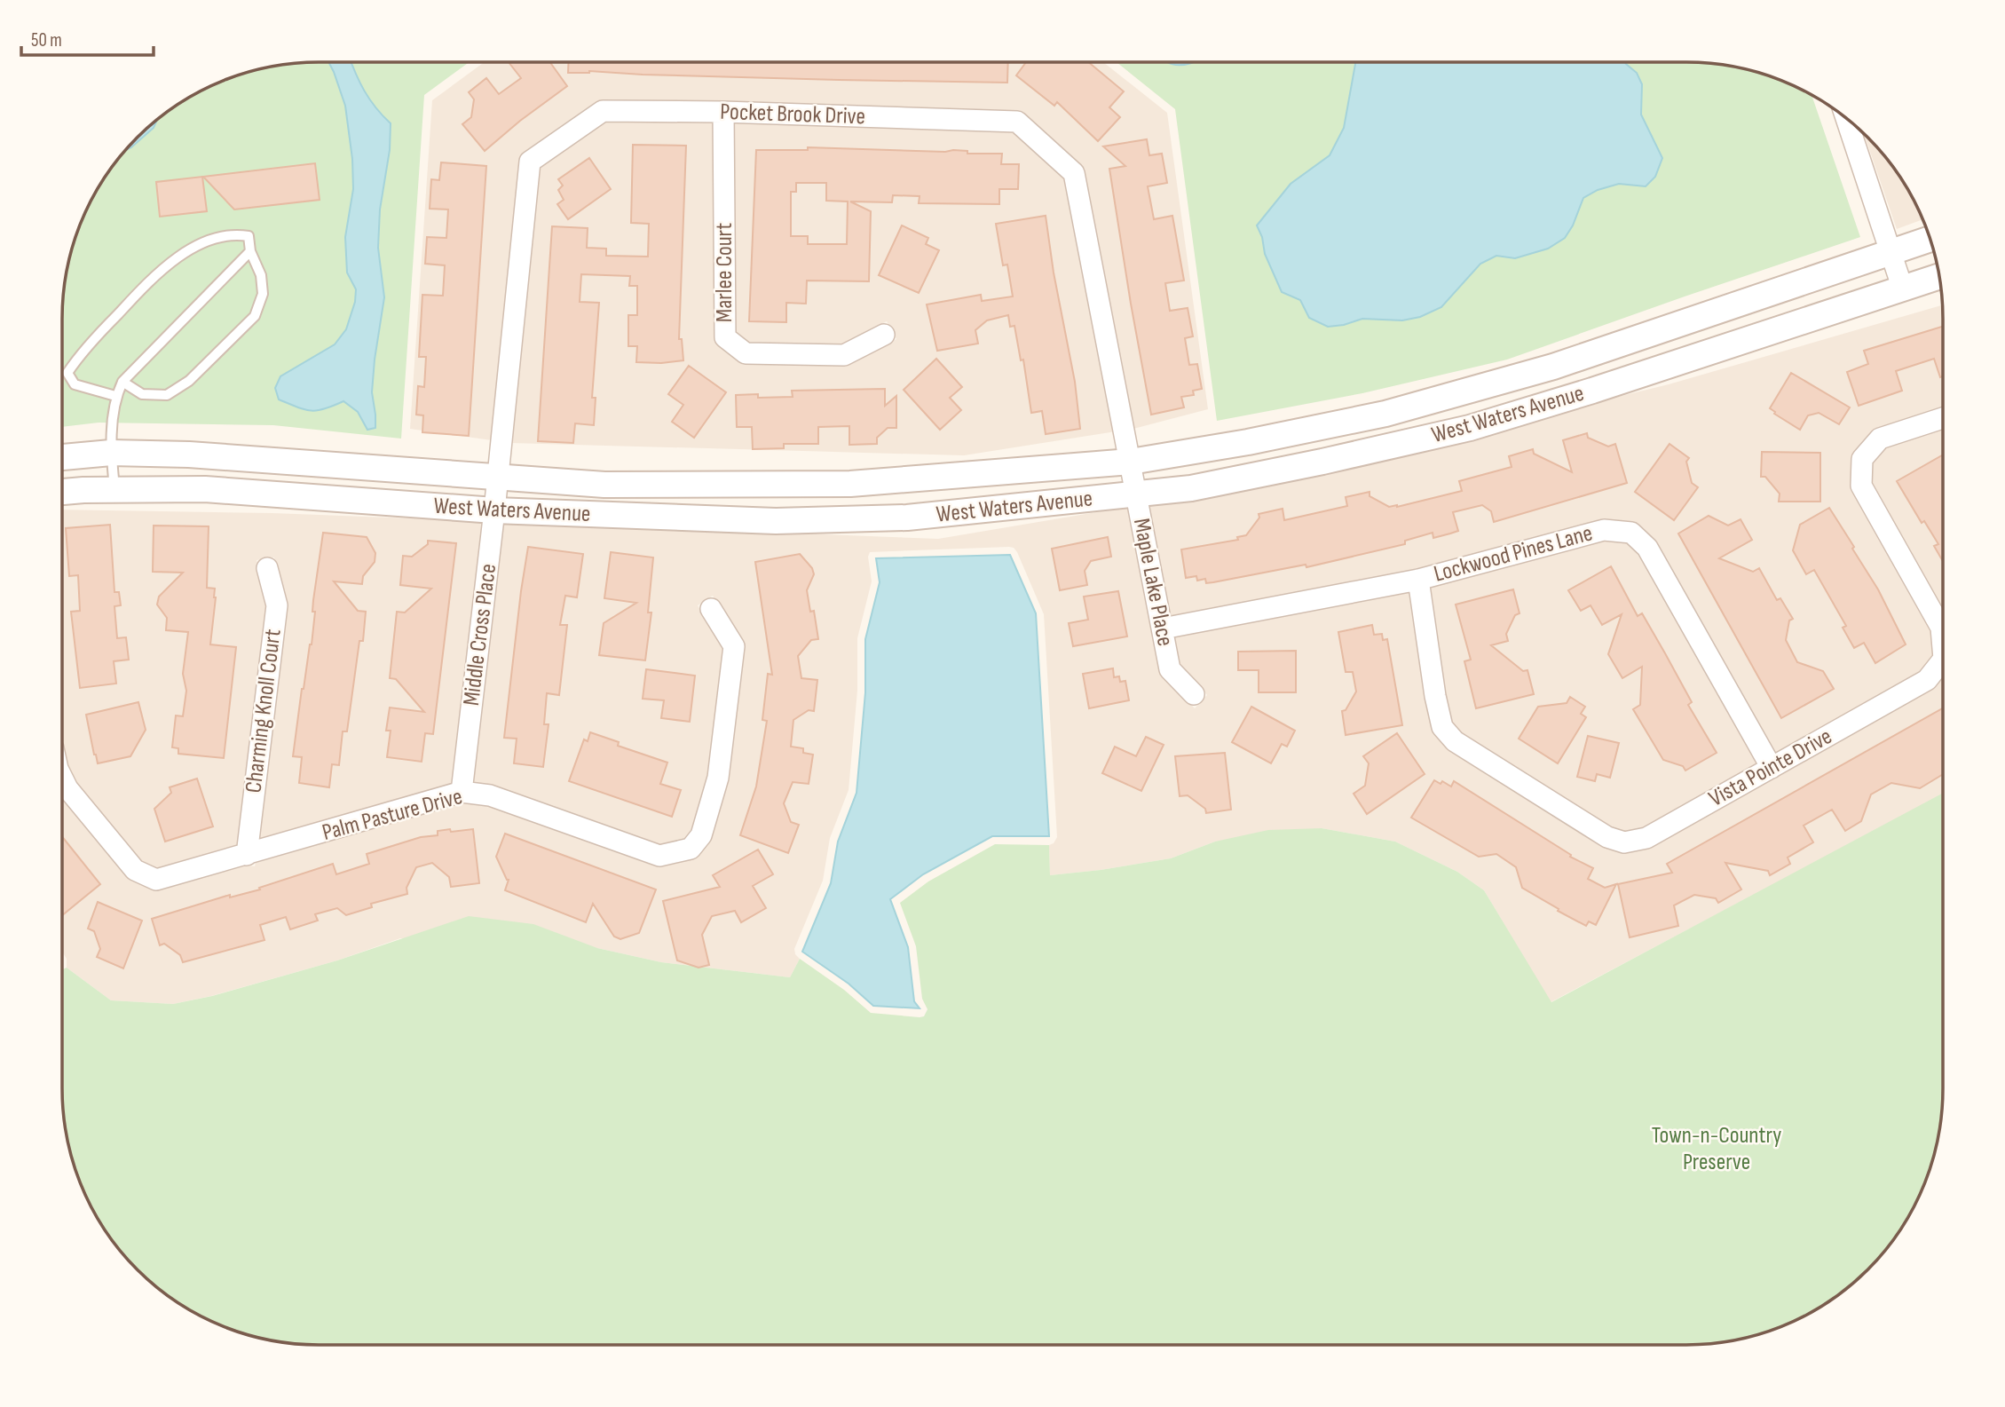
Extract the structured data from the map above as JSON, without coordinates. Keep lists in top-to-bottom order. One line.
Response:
{"streets":{"street":["Pocket Brook Drive","Marlee Court","West Waters Avenue","Lockwood Pines Lane","Maple Lake Place","Middle Cross Place","Charming Knoll Court","Vista Pointe Drive","Palm Pasture Drive"]},"crossings":[["Pocket Brook Drive","Marlee Court"],["Pocket Brook Drive","West Waters Avenue"],["Pocket Brook Drive","Maple Lake Place"],["Pocket Brook Drive","Middle Cross Place"],["West Waters Avenue","Maple Lake Place"],["West Waters Avenue","Middle Cross Place"],["Lockwood Pines Lane","Maple Lake Place"],["Lockwood Pines Lane","Vista Pointe Drive"],["Middle Cross Place","Palm Pasture Drive"],["Charming Knoll Court","Palm Pasture Drive"]],"parks":["Town-n-Country Preserve"],"scale_bar":"50 m"}
